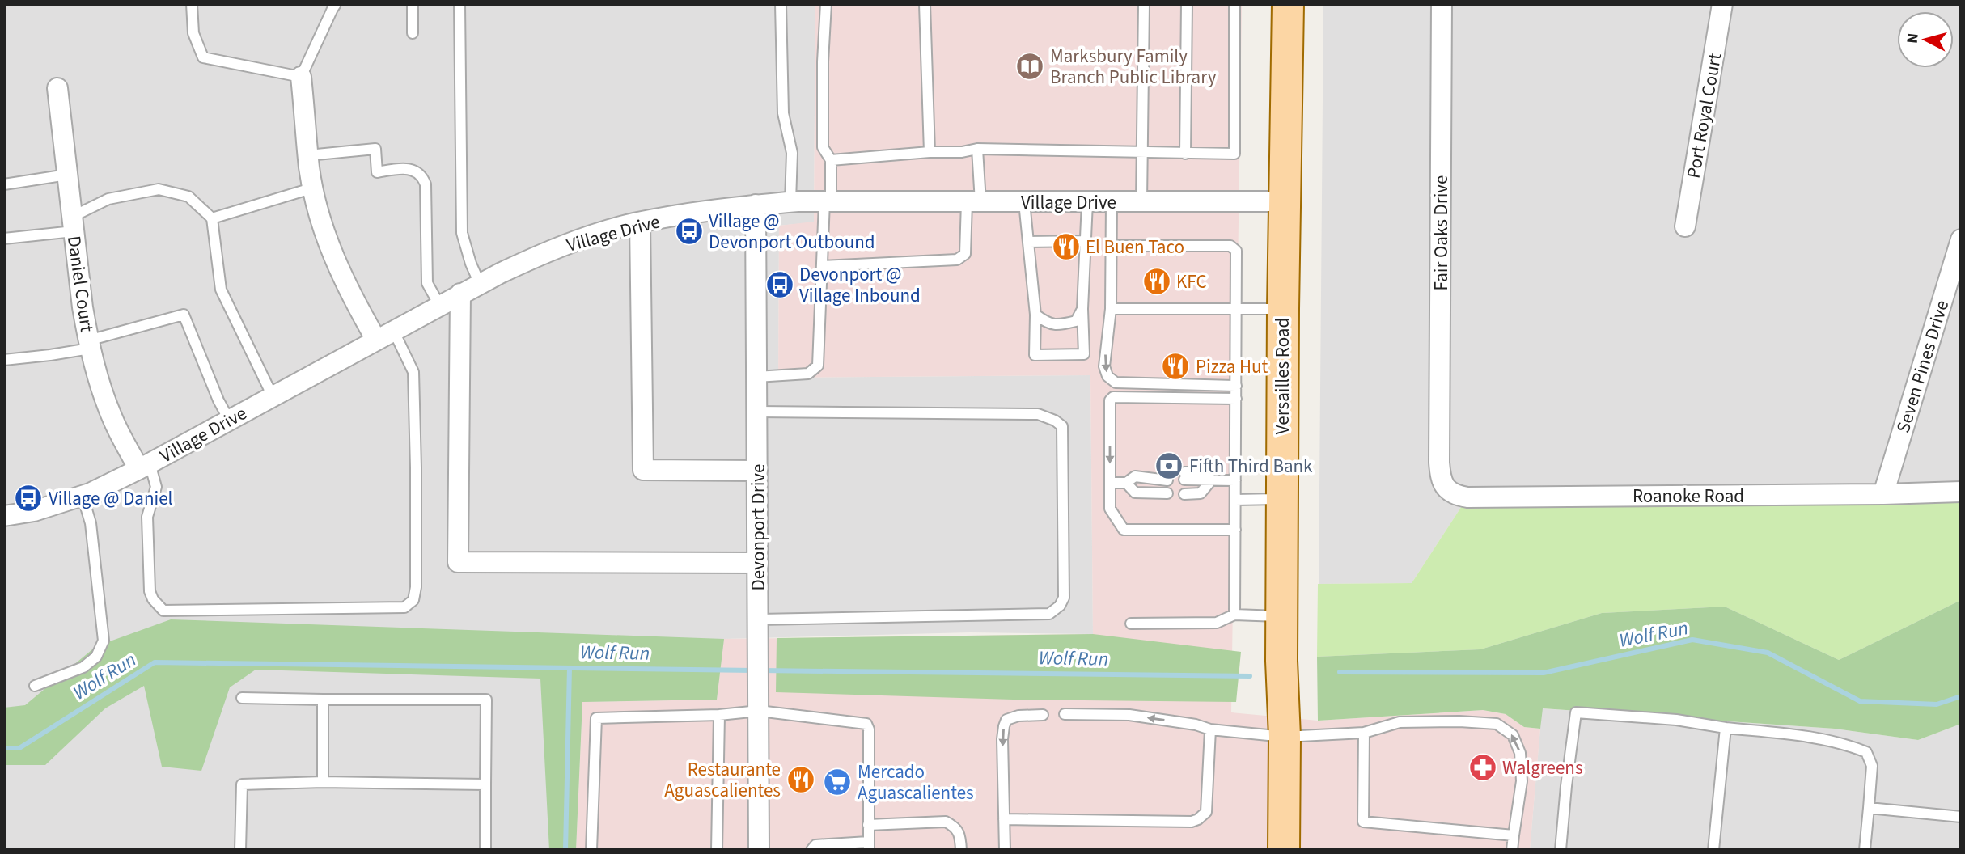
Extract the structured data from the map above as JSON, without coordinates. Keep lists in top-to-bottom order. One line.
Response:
{"streets":{"main road":["Versailles Road"],"street":["Port Royal Court","Village Drive","Fair Oaks Drive","Daniel Court","Seven Pines Drive","Roanoke Road","Devonport Drive"]},"crossings":[["Village Drive","Daniel Court"],["Village Drive","Versailles Road"],["Village Drive","Devonport Drive"],["Fair Oaks Drive","Roanoke Road"],["Seven Pines Drive","Roanoke Road"]],"water":["Wolf Run"],"places":{"library":["Marksbury Family Branch Public Library"],"bus stop":["Village @ Devonport Outbound","Devonport @ Village Inbound","Village @ Daniel"],"restaurant":["El Buen Taco","KFC","Pizza Hut","Restaurante Aguascalientes"],"bank":["Fifth Third Bank"],"pharmacy":["Walgreens"],"supermarket":["Mercado Aguascalientes"]},"north":"left"}
